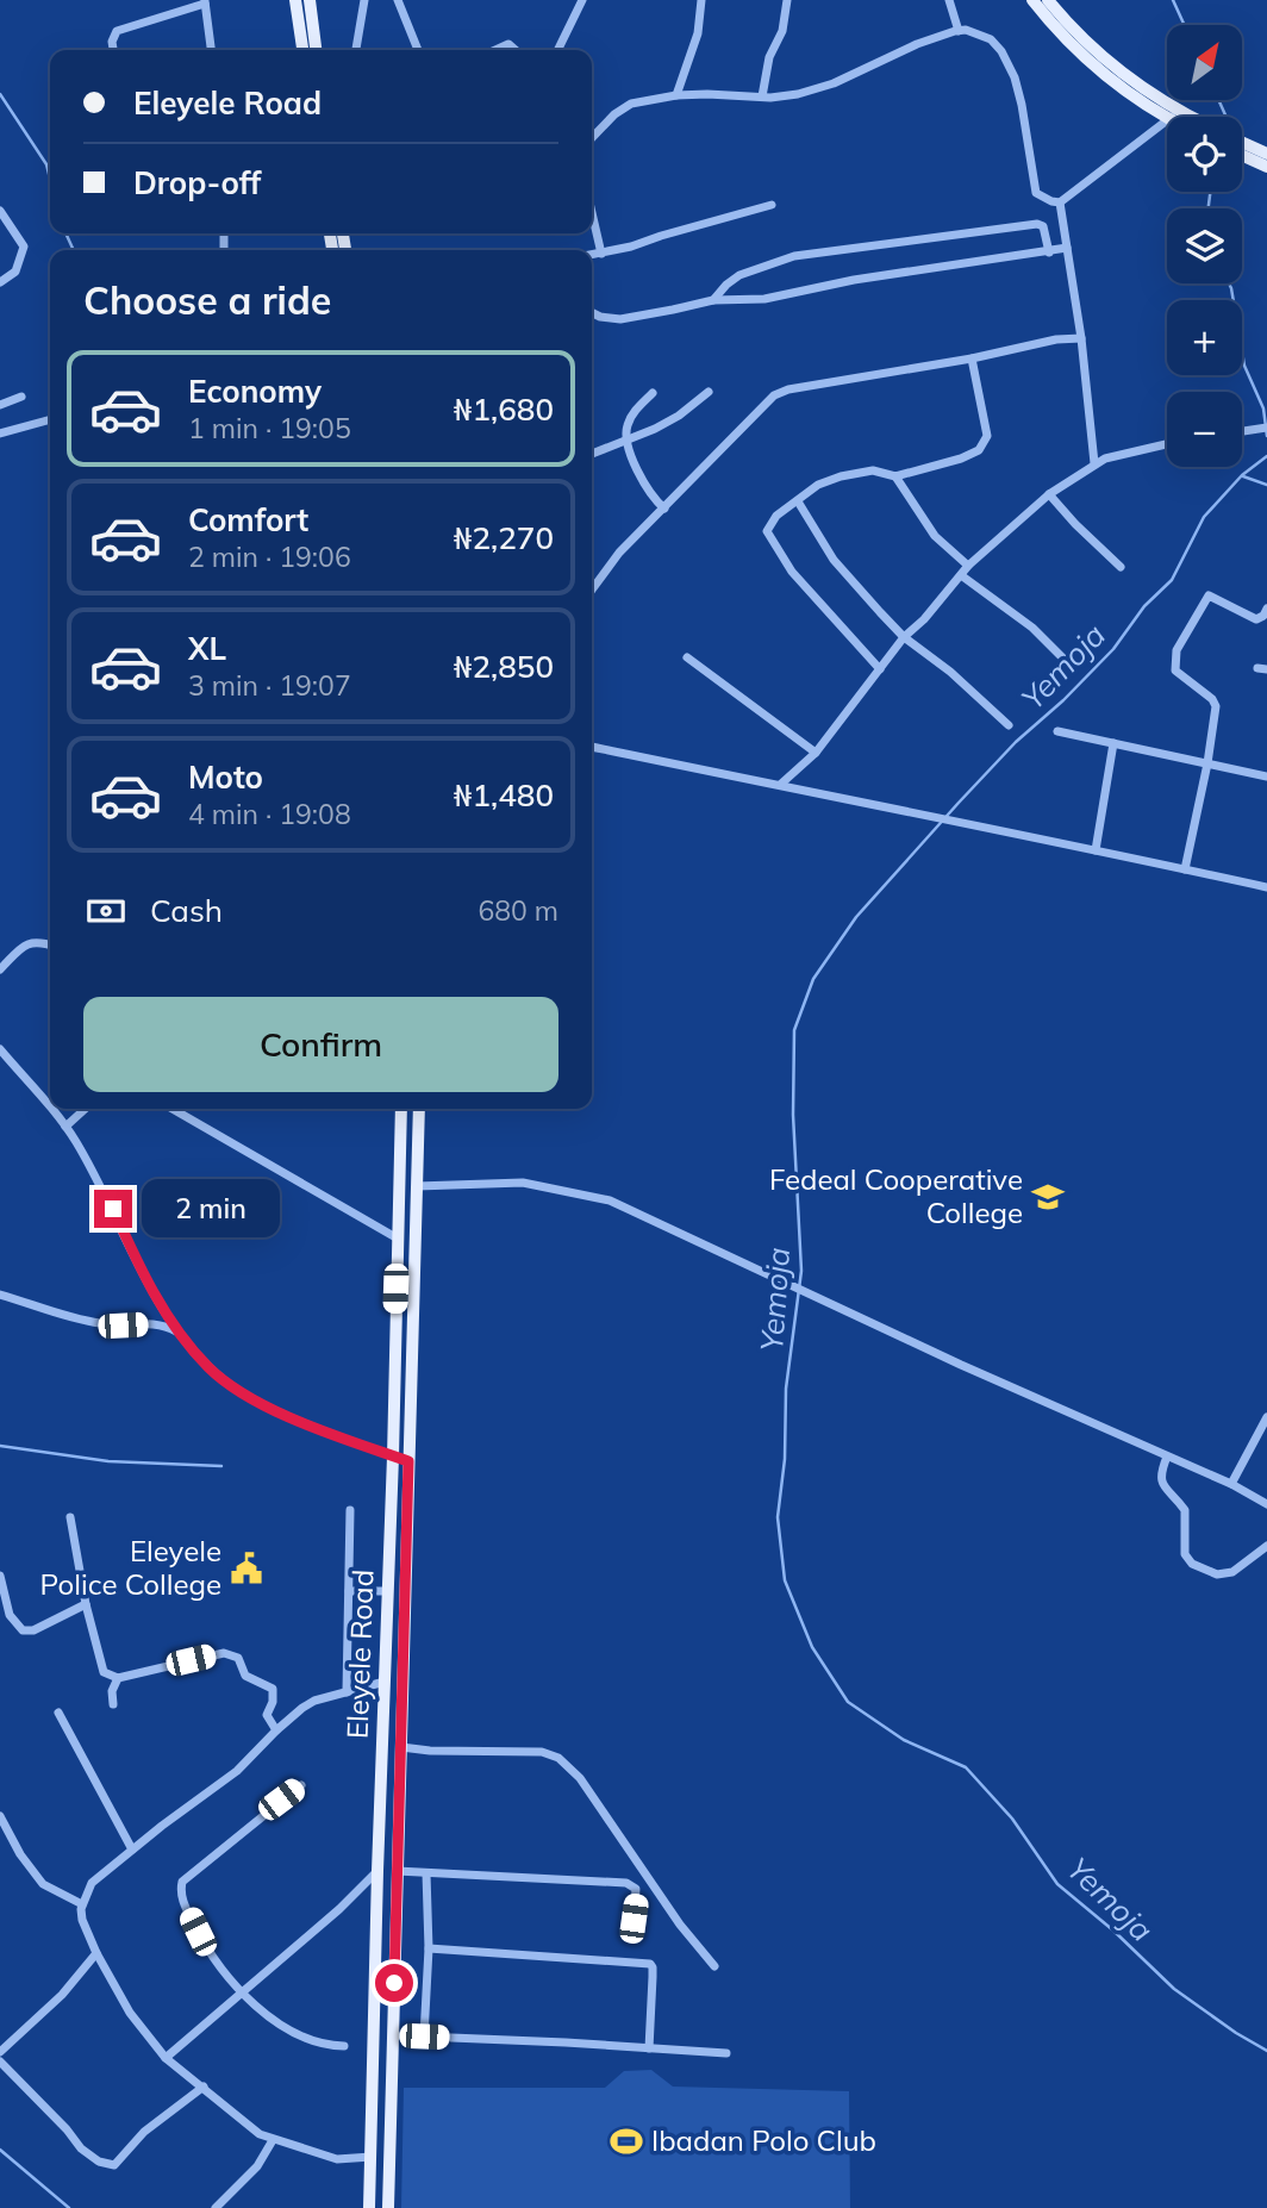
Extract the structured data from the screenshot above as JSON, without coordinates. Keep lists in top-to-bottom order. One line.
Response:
{"streets":{"main road":["Eleyele Road"]},"water":["Yemoja"],"places":{"school or university":["Fedeal Cooperative College"],"public building":["Eleyele Police College"],"sports":["Ibadan Polo Club"]},"north":"top right","page":{"map_buttons":["+","−"],"banner":["Eleyele Road","Drop-off"],"heading":"Choose a ride","list":[{"name":"Economy","note":"1 min · 19:05","value":"₦1,680"},{"name":"Comfort","note":"2 min · 19:06","value":"₦2,270"},{"name":"XL","note":"3 min · 19:07","value":"₦2,850"},{"name":"Moto","note":"4 min · 19:08","value":"₦1,480"}],"pay":["Cash","680 m"],"buttons":"Confirm","bubble":"2 min"}}
